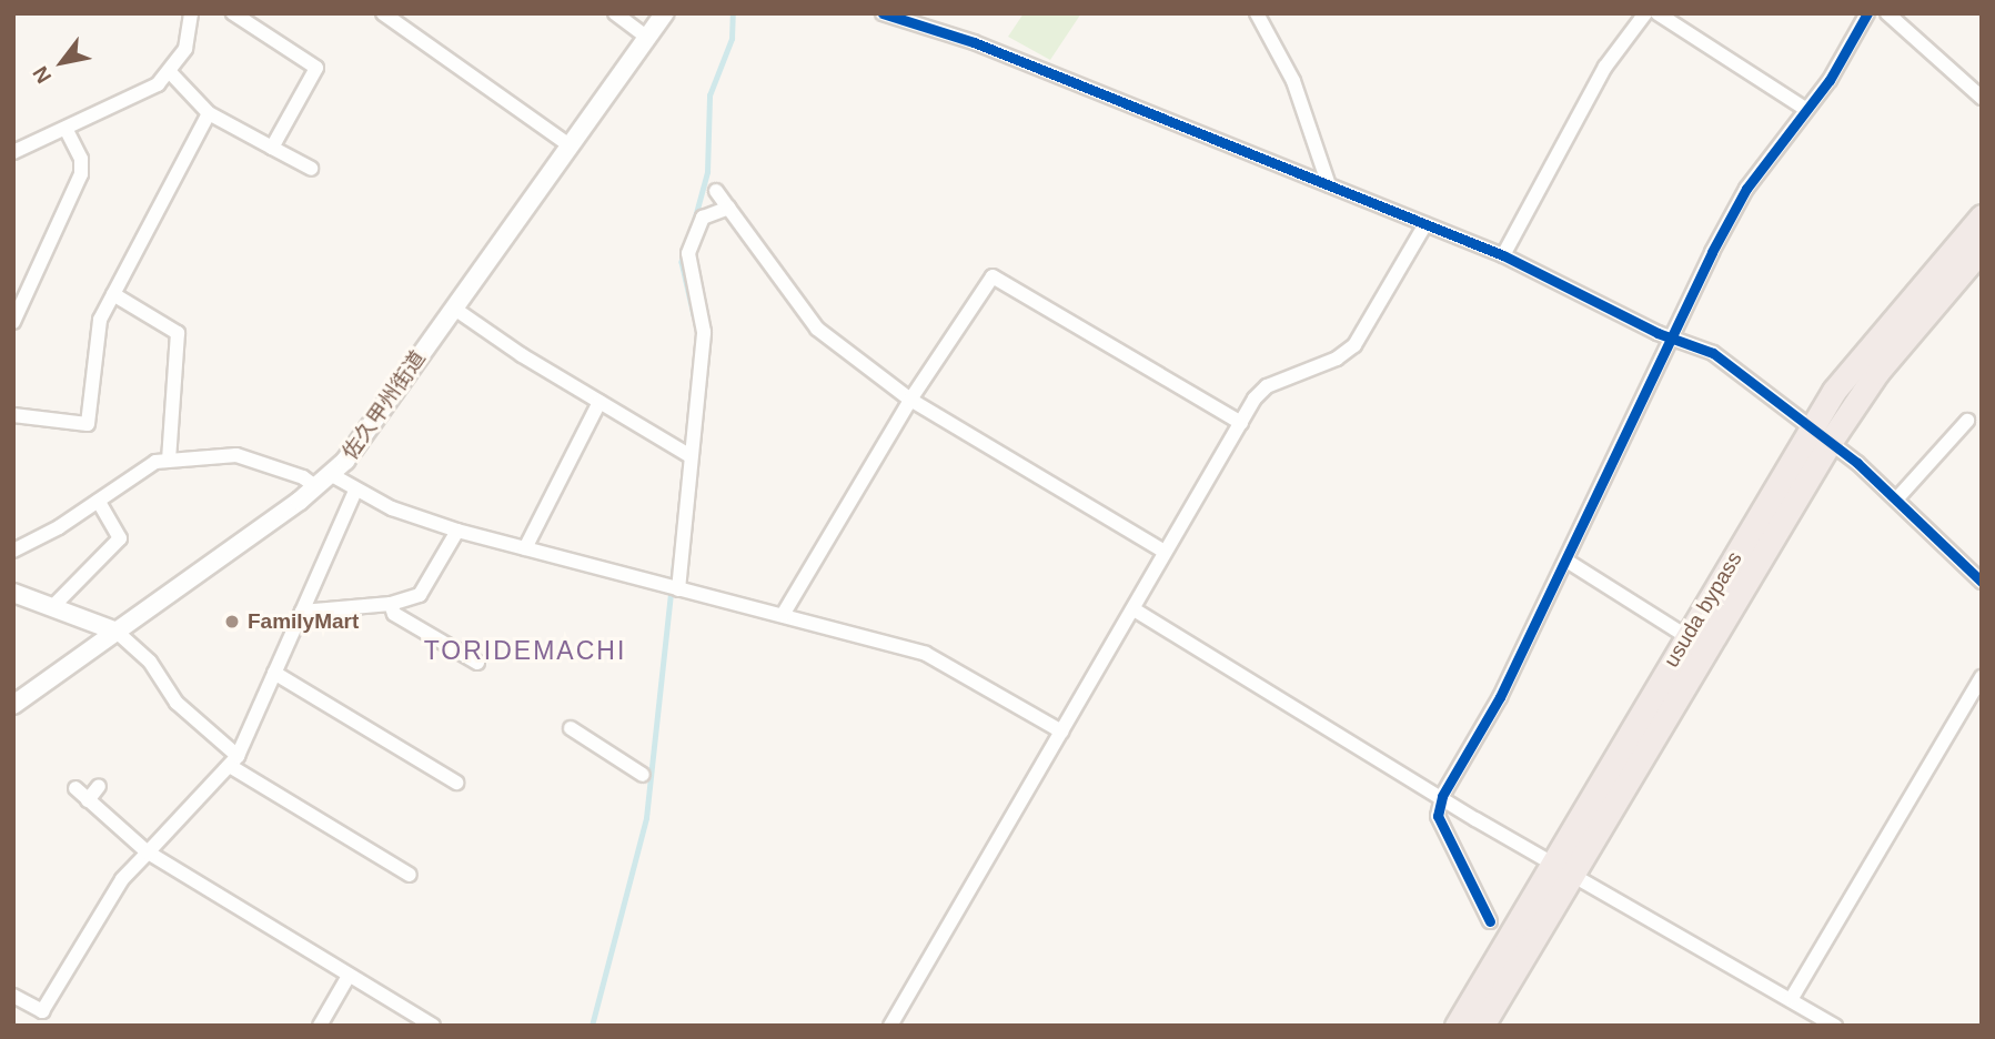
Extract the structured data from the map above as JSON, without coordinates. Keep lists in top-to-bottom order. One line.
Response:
{"streets":{"highway":["usuda bypass"],"street":["佐久甲州街道"]},"districts":["TORIDEMACHI"],"places":["FamilyMart"],"north":"bottom left"}
